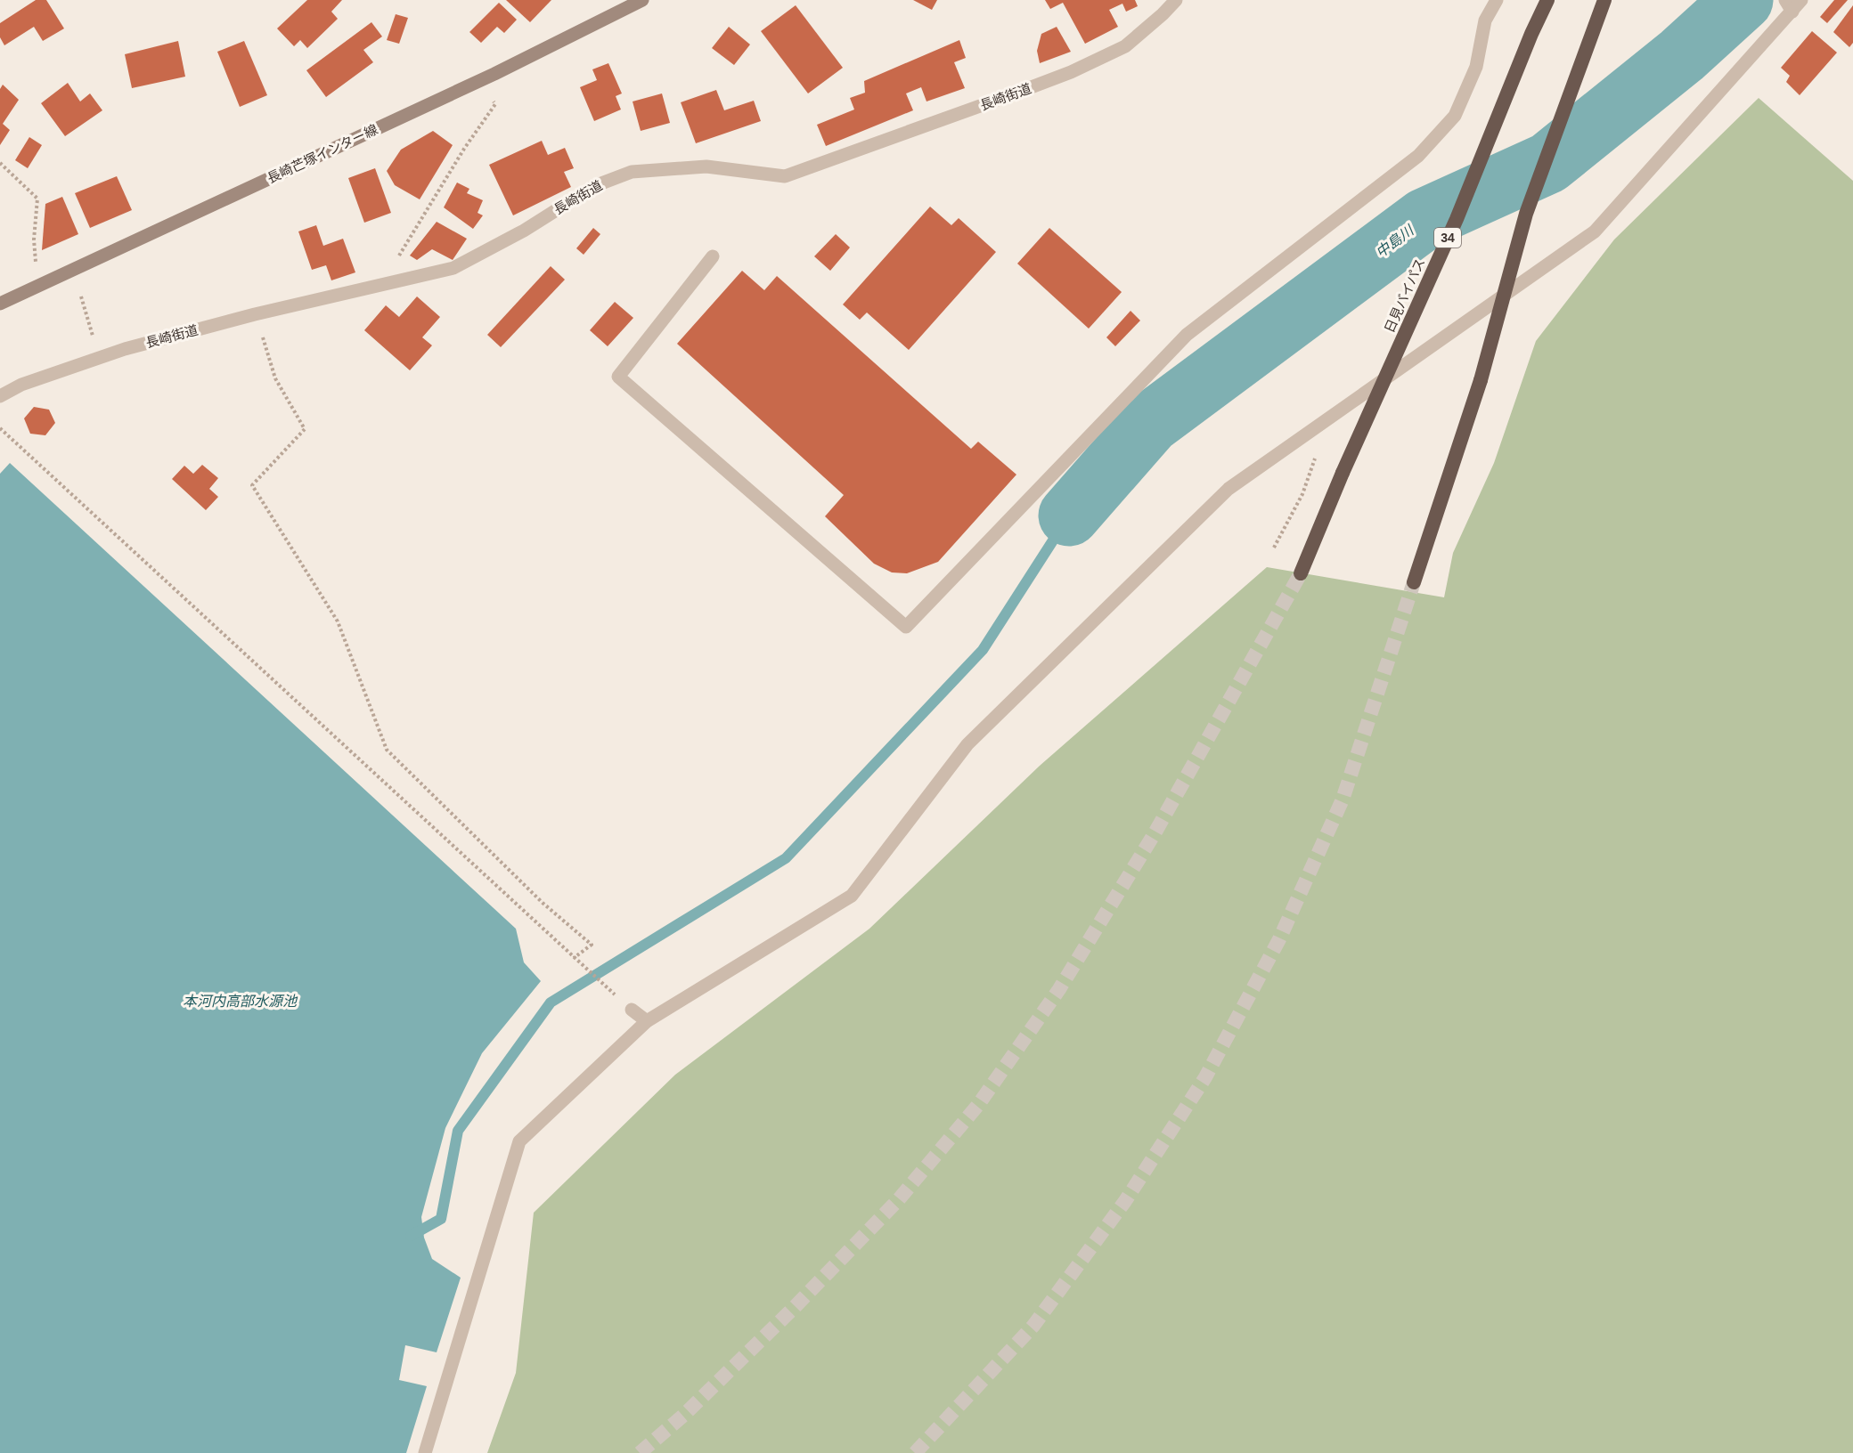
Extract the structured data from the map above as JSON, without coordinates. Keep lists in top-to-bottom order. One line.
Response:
{"streets":{"highway":["34","日見バイパス"],"main road":["長崎芒塚インター線"],"street":["長崎街道"]},"water":["中島川","本河内高部水源池"]}
